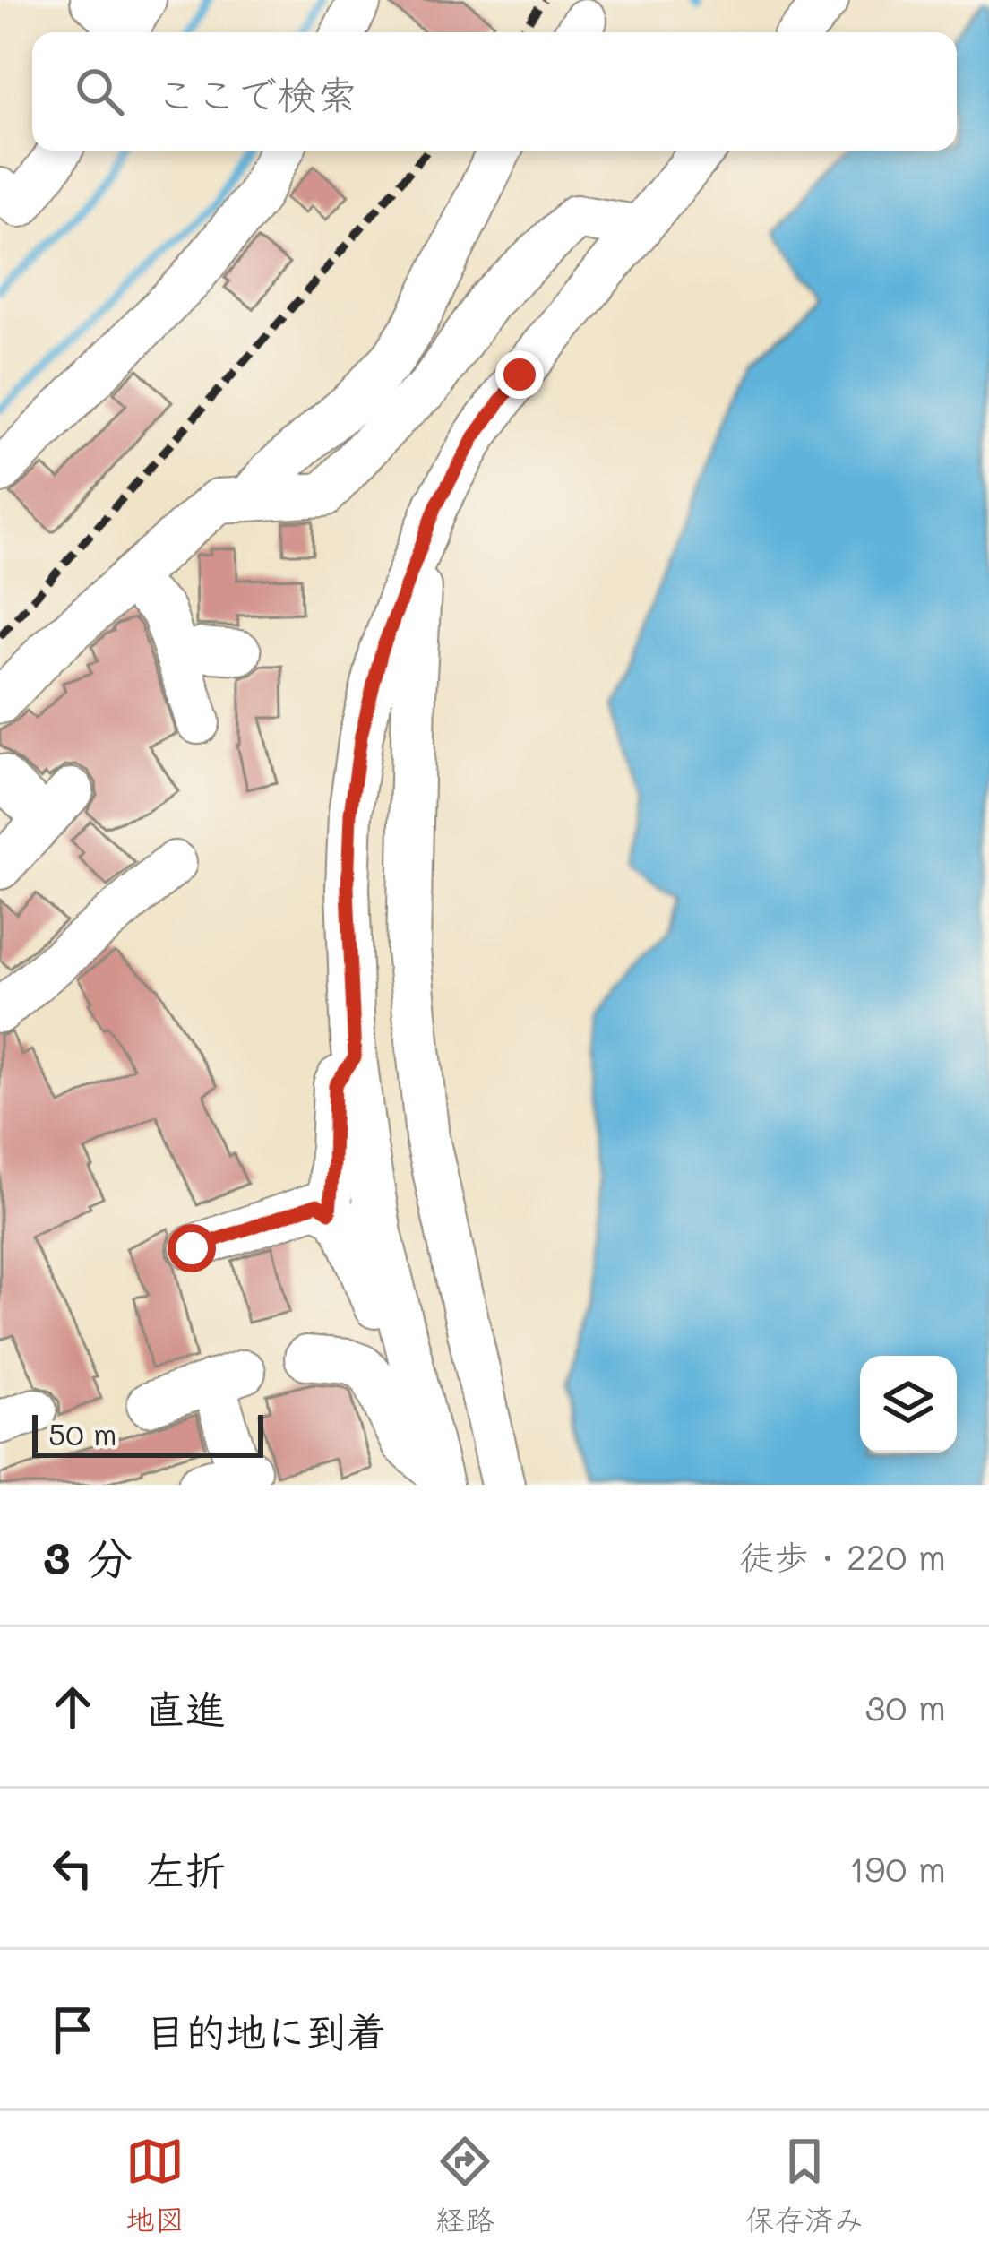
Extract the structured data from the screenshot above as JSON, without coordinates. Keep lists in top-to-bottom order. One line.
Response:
{"scale_bar":"50 m","page":{"search":"ここで検索","scale":"50 m","heading":["3 分","徒歩 · 220 m"],"list":[["直進","30 m"],["左折","190 m"],"目的地に到着"],"nav":["地図","経路","保存済み"]}}
